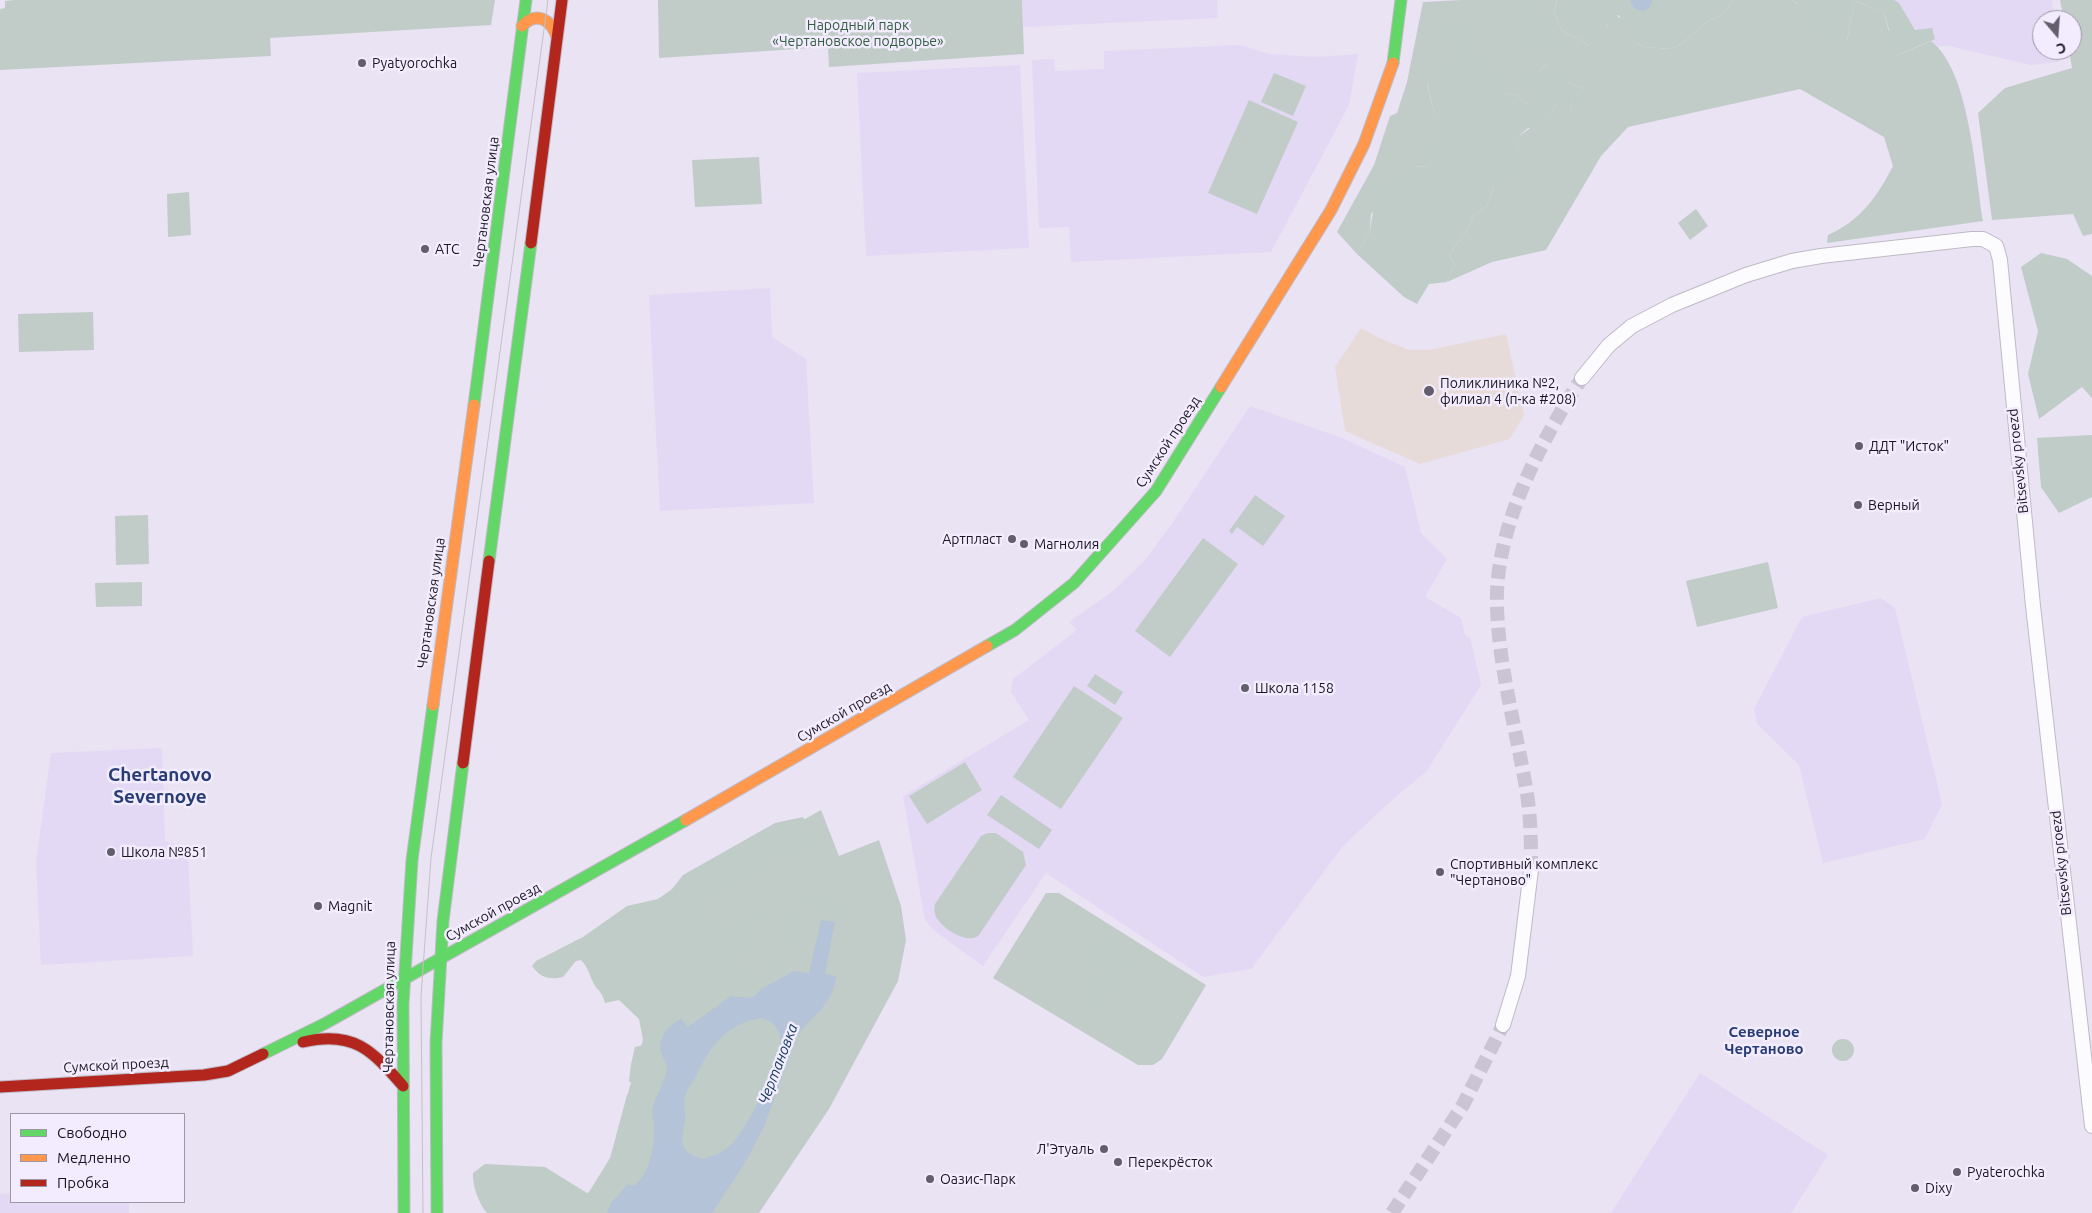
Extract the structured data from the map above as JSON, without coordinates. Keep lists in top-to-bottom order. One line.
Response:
{"streets":{"main road":["Чертановская улица","Сумской проезд"],"street":["Bitsevsky proezd"]},"crossings":[["Чертановская улица","Сумской проезд"]],"districts":["Chertanovo Severnoye","Северное Чертаново"],"water":["Чертановка"],"parks":["Народный парк «Чертановское подворье»"],"places":["Pyatyorochka","АТС","Поликлиника №2, филиал 4 (п-ка #208)","ДДТ \"Исток\"","Верный","Артпласт","Магнолия","Школа 1158","Школа №851","Спортивный комплекс \"Чертаново\"","Magnit","Л'Этуаль","Перекрёсток","Pyaterochka","Оазис-Парк","Dixy"],"legend":["Свободно","Медленно","Пробка"],"north":"bottom"}
